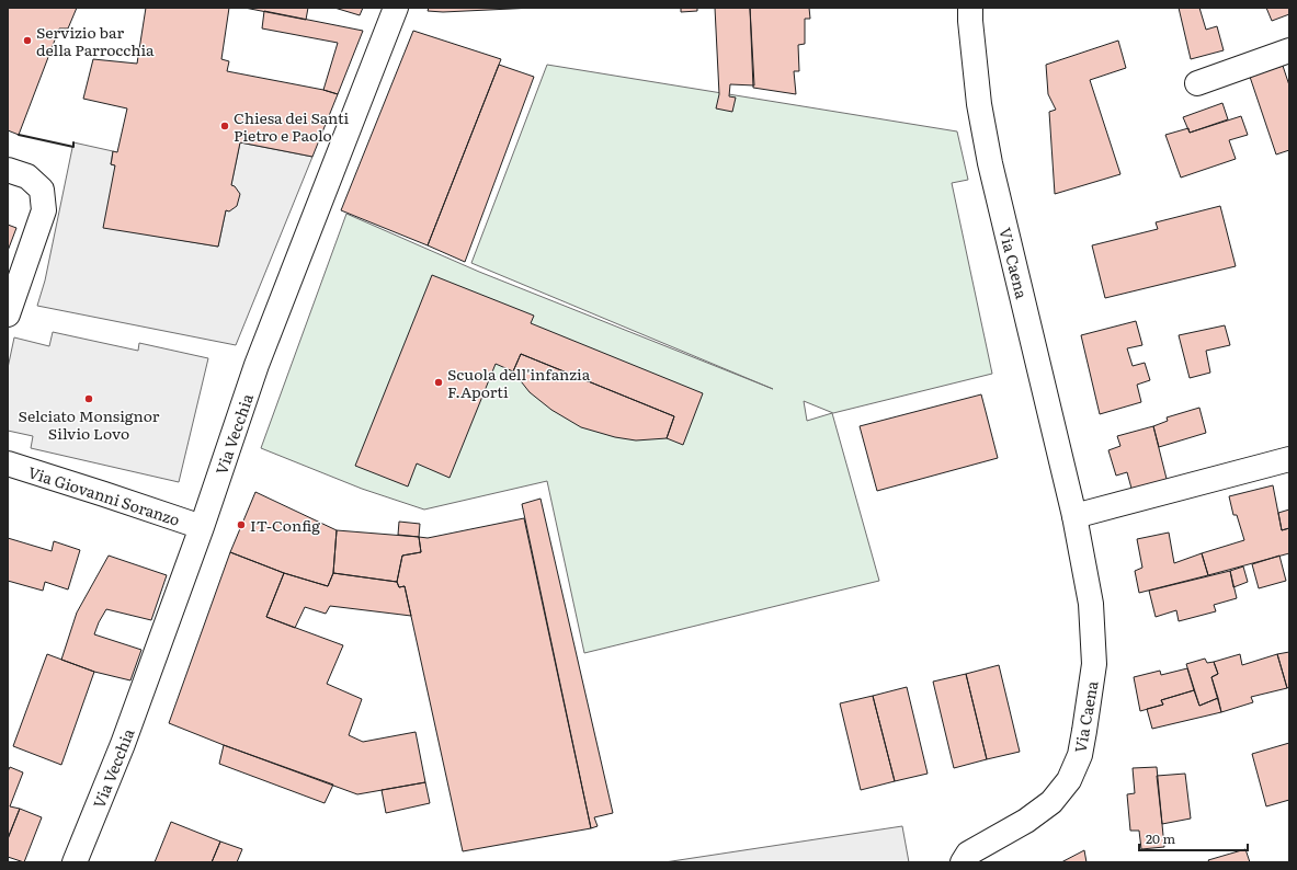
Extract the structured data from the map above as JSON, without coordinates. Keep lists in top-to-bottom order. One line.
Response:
{"streets":{"street":["Via Caena","Via Vecchia","Via Giovanni Soranzo"]},"crossings":[["Via Vecchia","Via Giovanni Soranzo"]],"places":["Servizio bar della Parrocchia","Chiesa dei Santi Pietro e Paolo","Scuola dell'infanzia F.Aporti","Selciato Monsignor Silvio Lovo","IT-Config"],"scale_bar":"20 m"}
